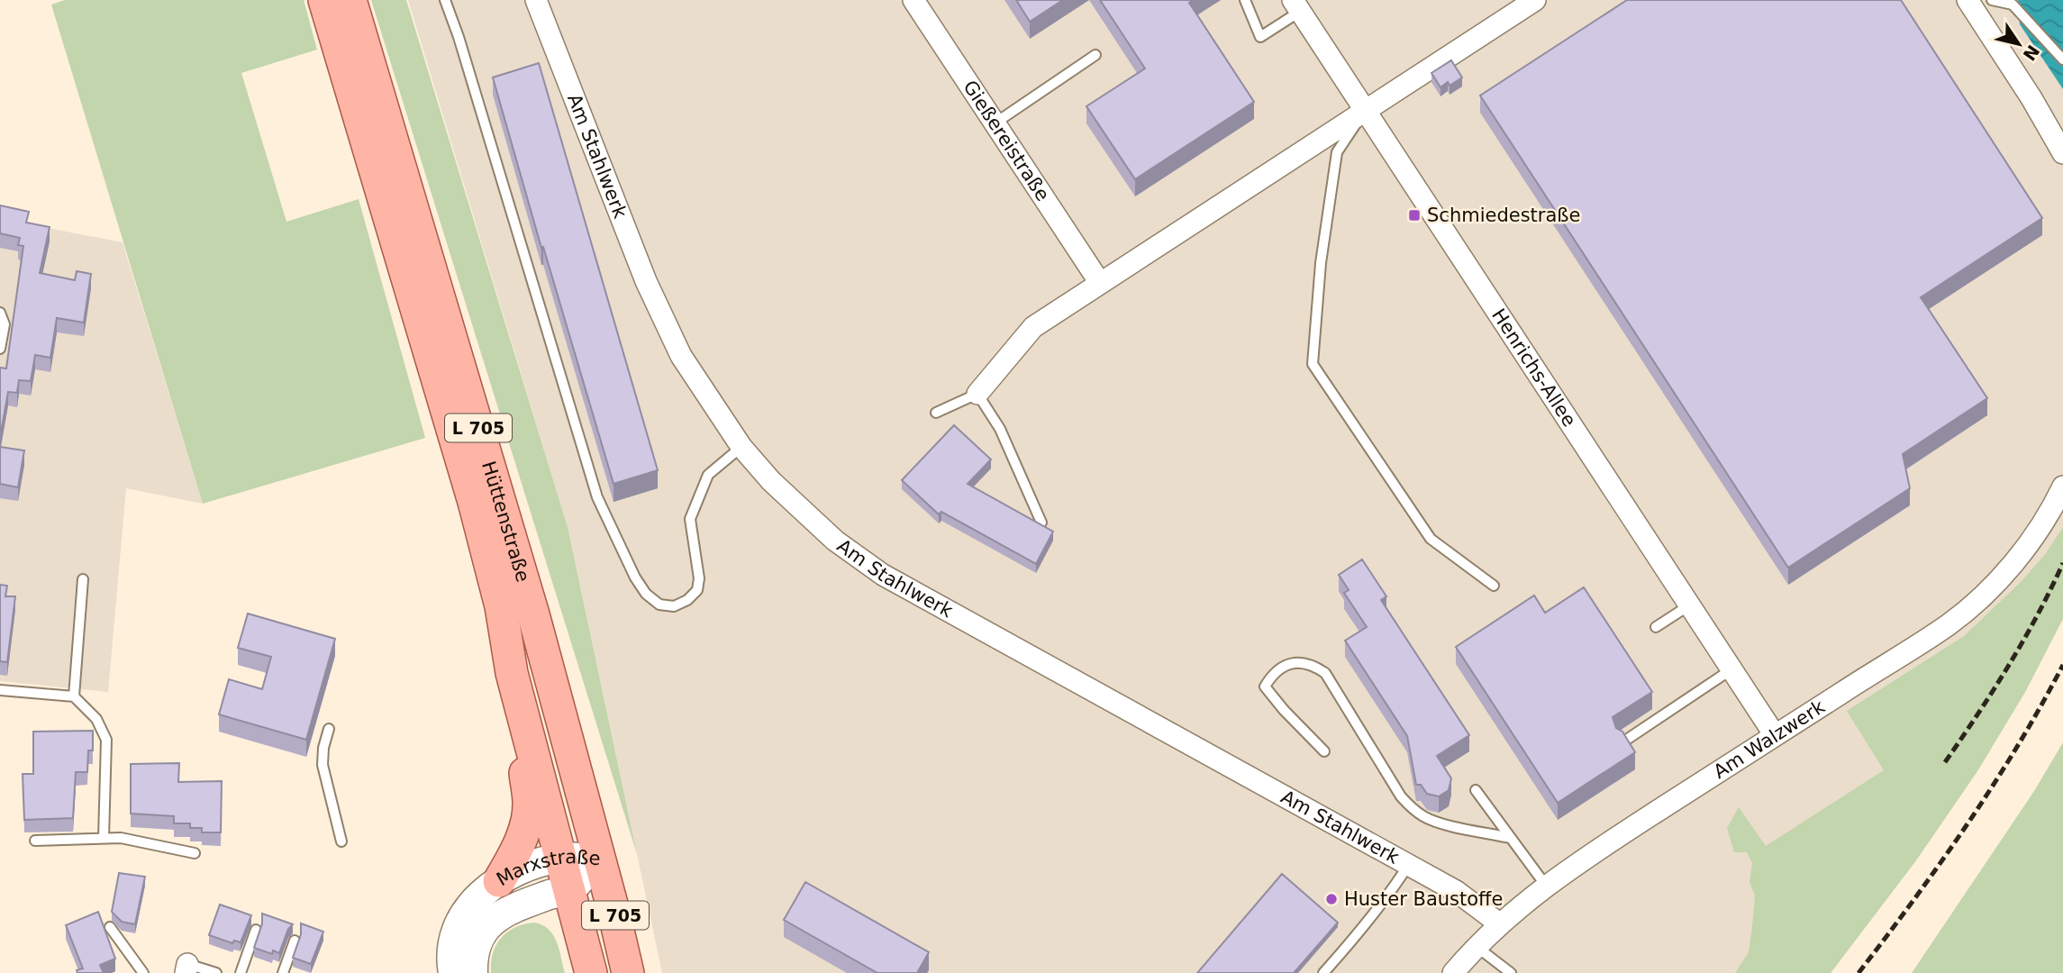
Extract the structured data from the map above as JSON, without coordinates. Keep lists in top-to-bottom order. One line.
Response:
{"streets":{"main road":["L 705","Hüttenstraße"],"street":["Gießereistraße","Am Stahlwerk","Henrichs-Allee","Am Walzwerk","Marxstraße"]},"crossings":[["Am Stahlwerk","Am Walzwerk"],["Henrichs-Allee","Am Walzwerk"],["L 705","Hüttenstraße"],["L 705","Marxstraße"],["Hüttenstraße","Marxstraße"]],"places":{"transit":["Schmiedestraße"],"other":["Huster Baustoffe"]},"north":"bottom right"}
